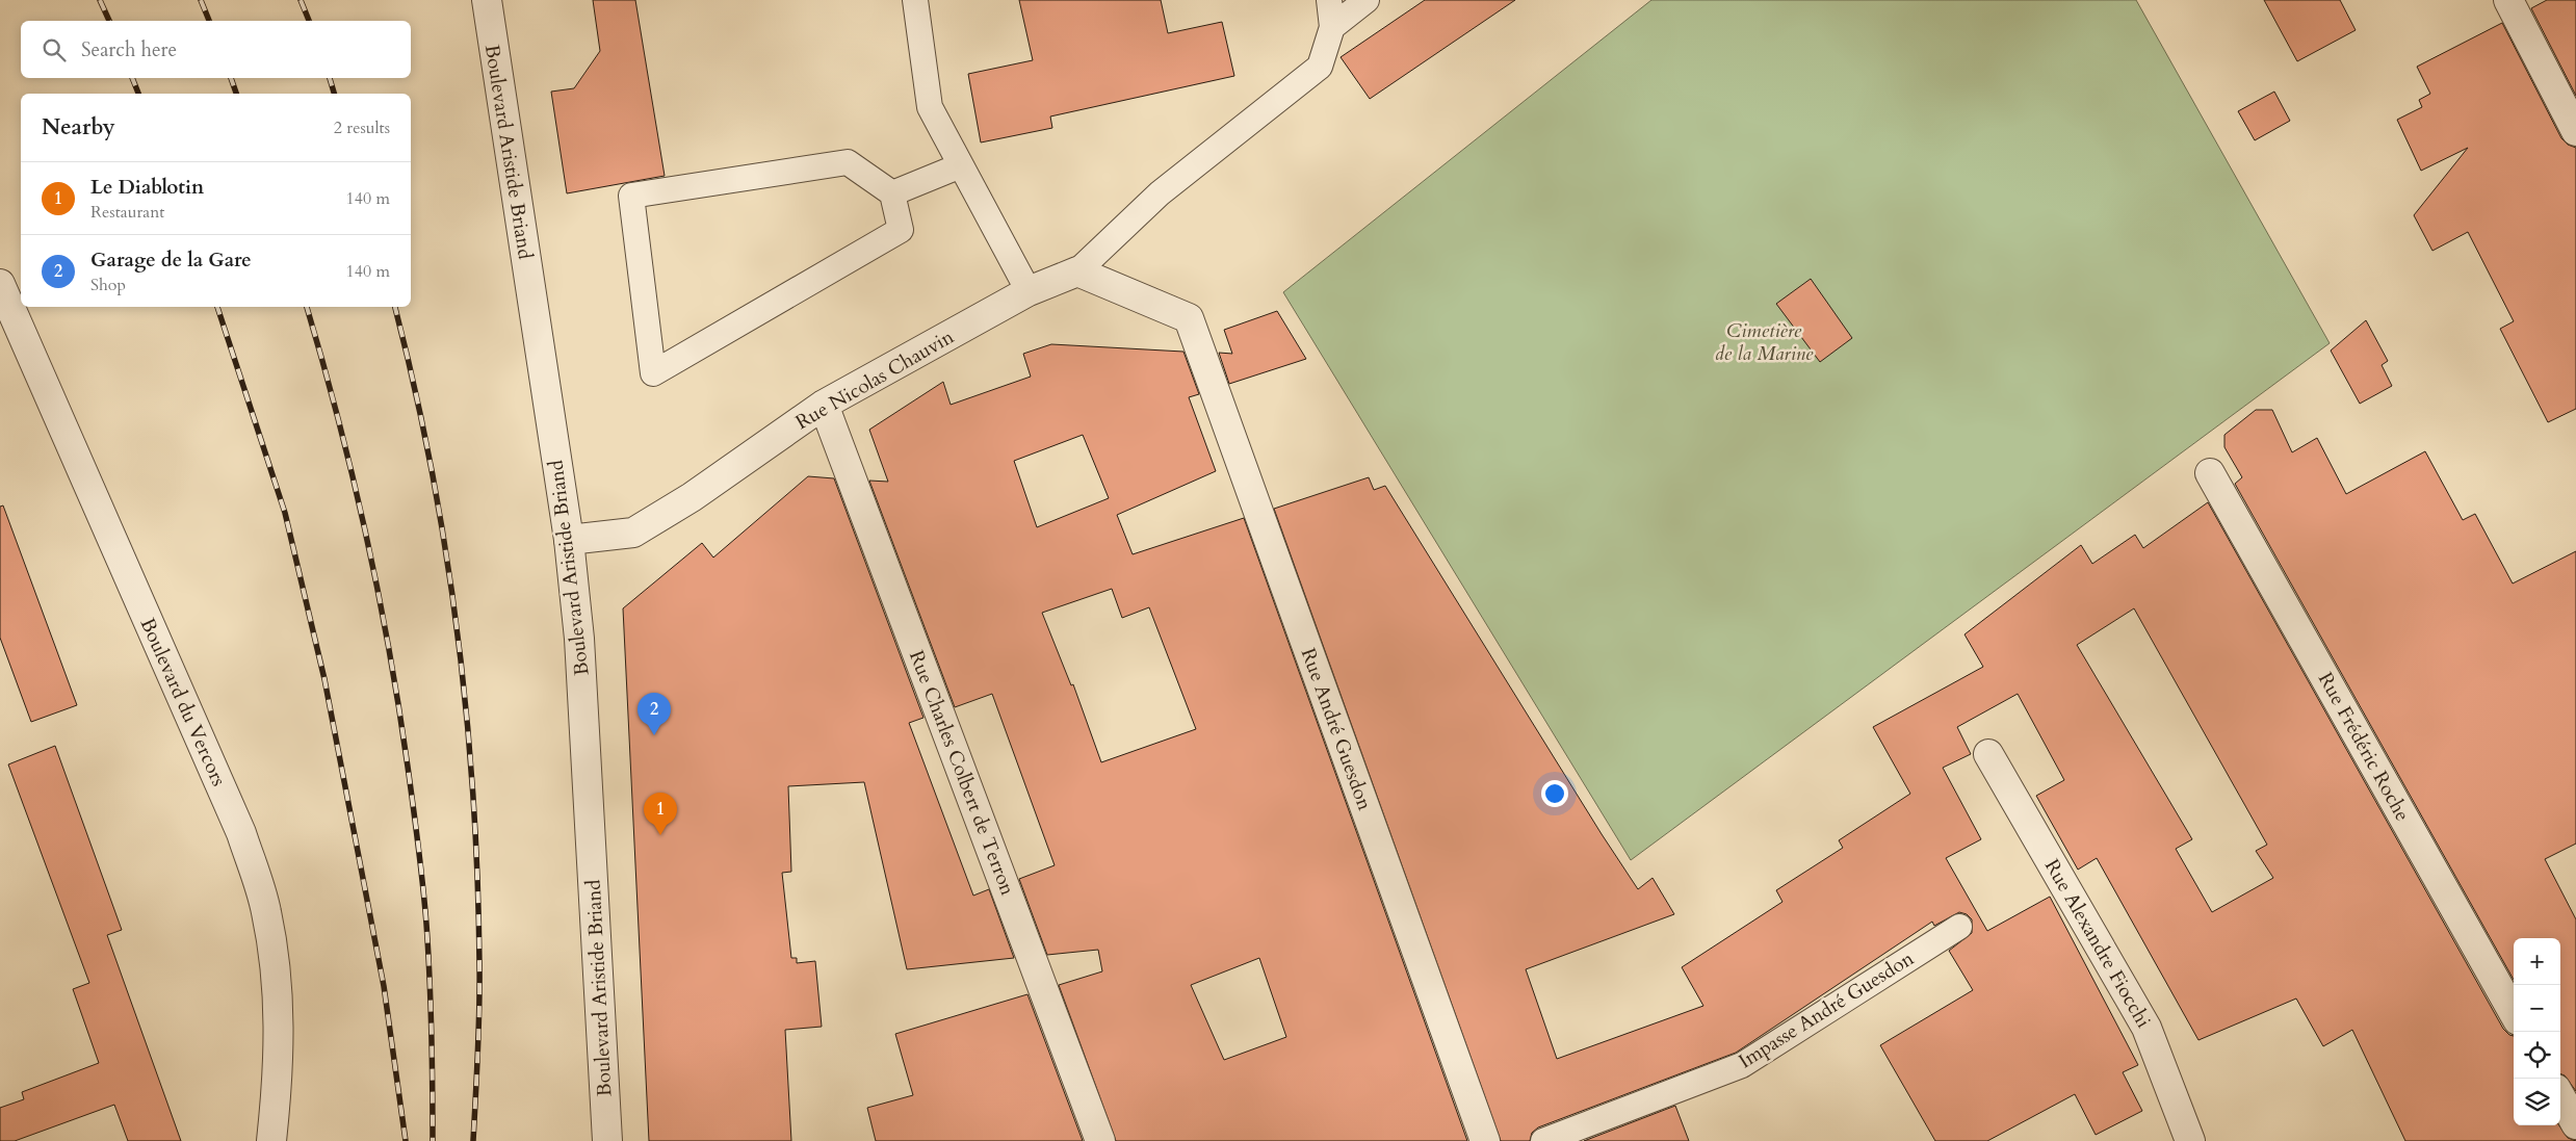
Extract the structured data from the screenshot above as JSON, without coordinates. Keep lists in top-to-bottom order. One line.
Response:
{"streets":{"street":["Boulevard Aristide Briand","Rue Nicolas Chauvin","Boulevard du Vercors","Rue André Guesdon","Rue Frédéric Roche","Rue Charles Colbert de Terron","Rue Alexandre Fiocchi"],"lane":["Impasse André Guesdon"]},"crossings":[["Boulevard Aristide Briand","Rue Nicolas Chauvin"],["Rue Nicolas Chauvin","Rue André Guesdon"],["Rue Nicolas Chauvin","Rue Charles Colbert de Terron"]],"parks":["Cimetière de la Marine"],"page":{"search":"Search here","heading":["Nearby","2 results"],"list":[{"mark":"1","name":"Le Diablotin","note":"Restaurant","value":"140 m"},{"mark":"2","name":"Garage de la Gare","note":"Shop","value":"140 m"}],"pins":["2","1"],"map_buttons":["+","−"]}}
